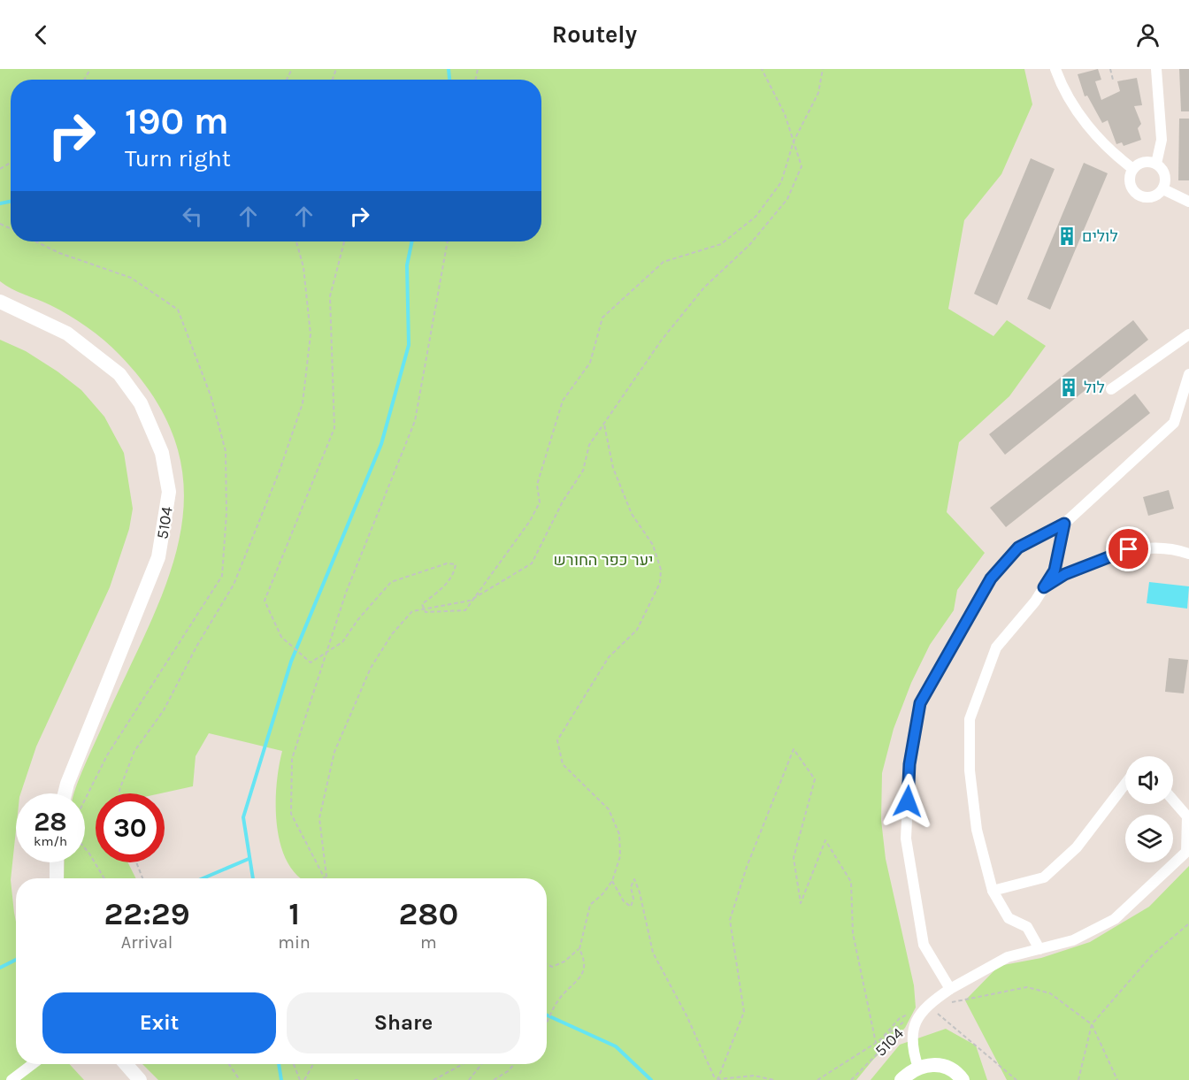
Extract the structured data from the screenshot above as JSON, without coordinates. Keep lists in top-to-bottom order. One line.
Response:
{"streets":{"street":["5104"]},"parks":["יער כפר החורש"],"places":{"building":["לולים","לול"]},"page":{"header":"Routely","turn":["190 m","Turn right"],"speed":"28 km/h","limit":"30","eta":["22:29","Arrival","1","min","280","m"],"buttons":["Exit","Share"]}}
